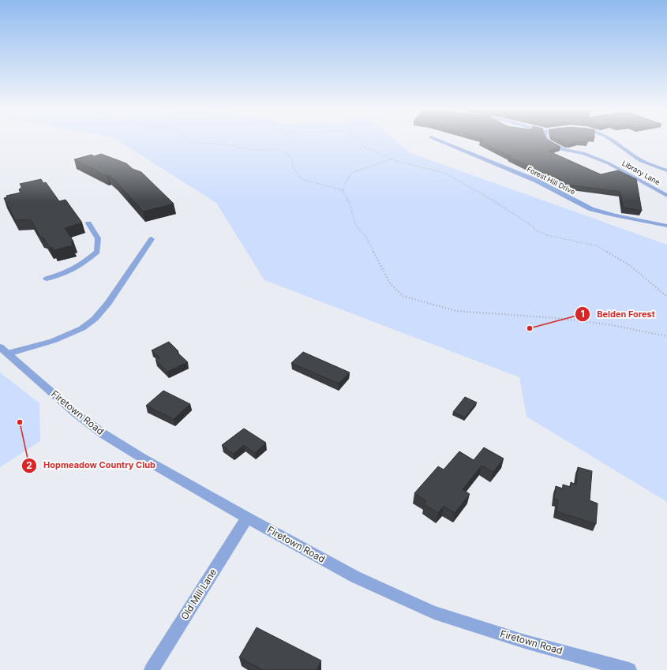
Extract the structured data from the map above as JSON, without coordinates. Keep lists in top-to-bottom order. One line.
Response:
{"streets":{"street":["Library Lane","Forest Hill Drive","Firetown Road","Old Mill Lane"]},"crossings":[["Firetown Road","Old Mill Lane"]],"places":["Belden Forest","Hopmeadow Country Club"]}
